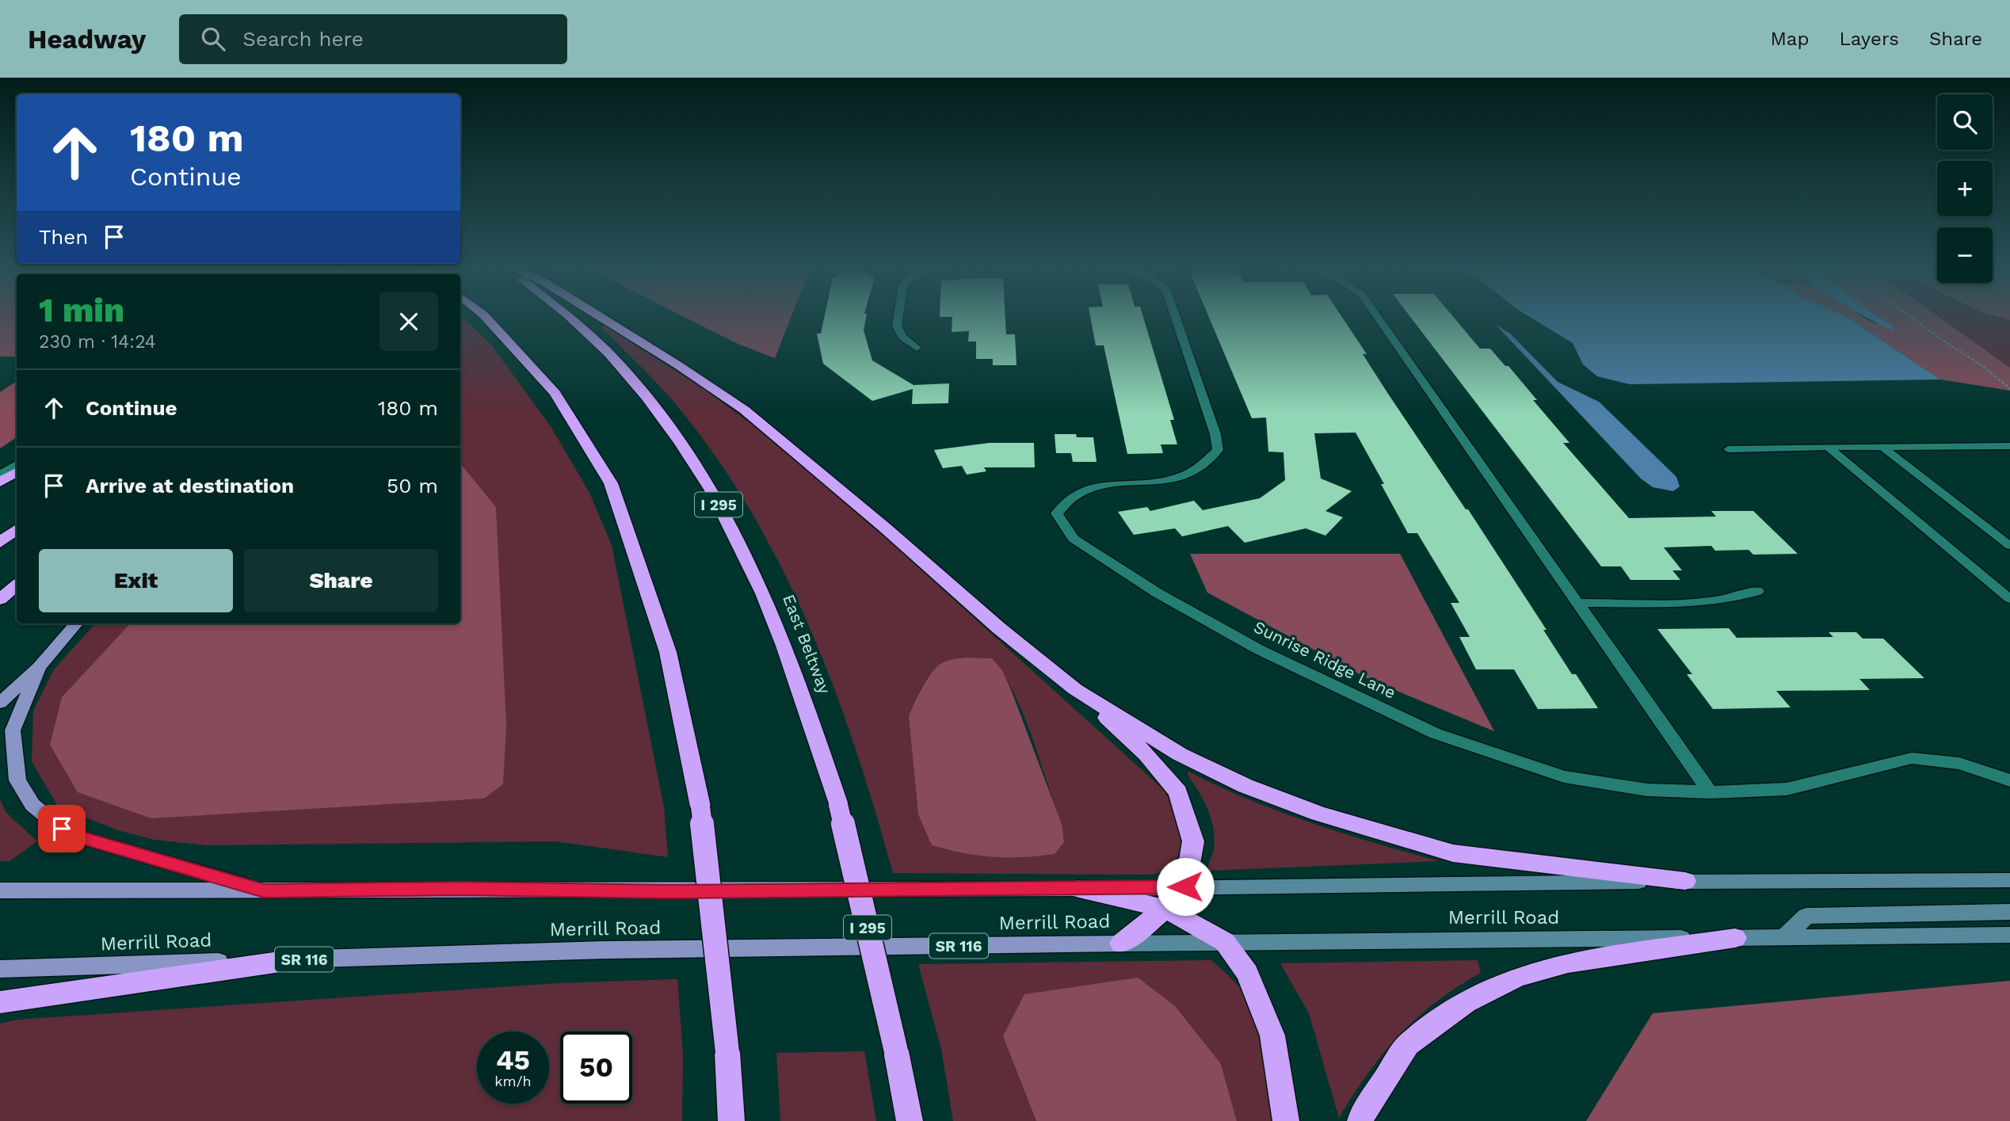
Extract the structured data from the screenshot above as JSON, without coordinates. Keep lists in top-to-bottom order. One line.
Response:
{"streets":{"highway":["I 295","East Beltway"],"main road":["Merrill Road","SR 116"],"street":["Sunrise Ridge Lane"]},"page":{"header":"Headway","search":"Search here","nav":["Map","Layers","Share"],"map_buttons":["+","−"],"turn":["180 m","Continue"],"then":"Then","heading":["1 min","230 m · 14:24"],"list":[{"name":"Continue","value":"180 m"},{"name":"Arrive at destination","value":"50 m"}],"buttons":["Exit","Share"],"speed":"45 km/h","limit":"50"}}
